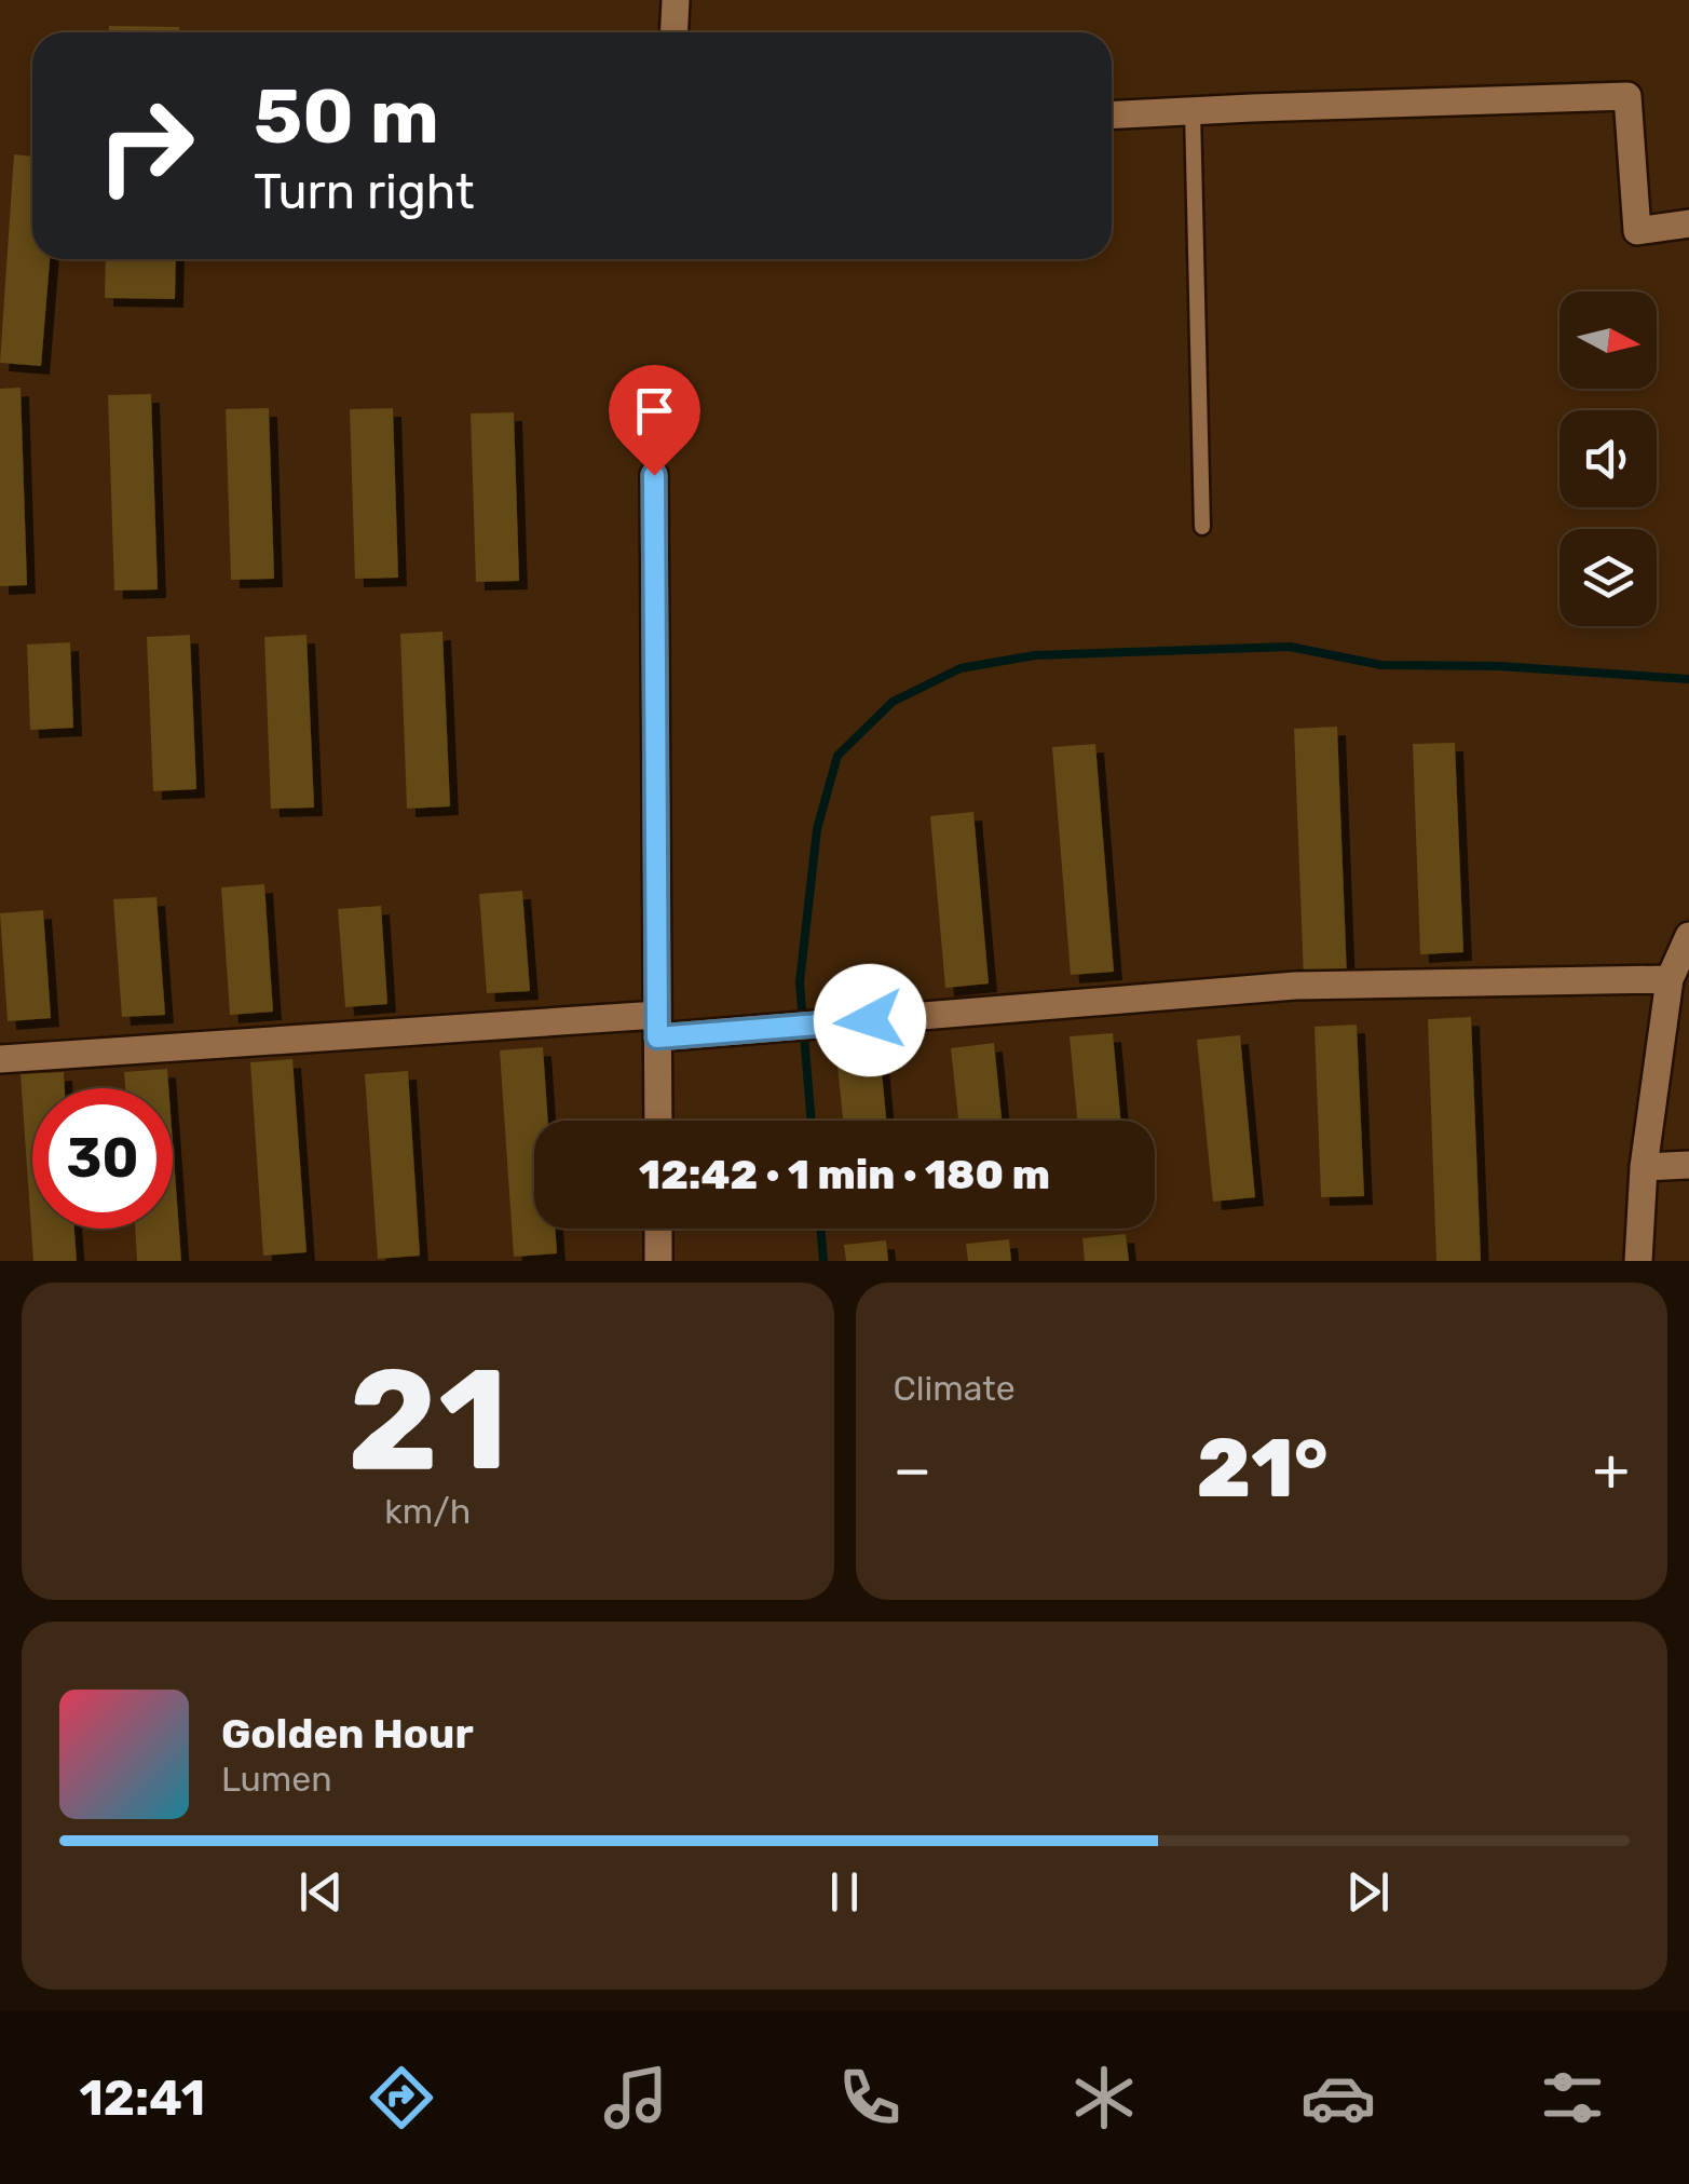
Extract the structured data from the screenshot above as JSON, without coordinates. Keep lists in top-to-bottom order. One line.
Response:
{"north":"right","page":{"turn":["50 m","Turn right"],"limit":"30","trip":"12:42 · 1 min · 180 m","tile":[["21","km/h"],"Climate"],"heat":["−","21°","+"],"song":["Golden Hour","Lumen"],"tabs":"12:41"}}
